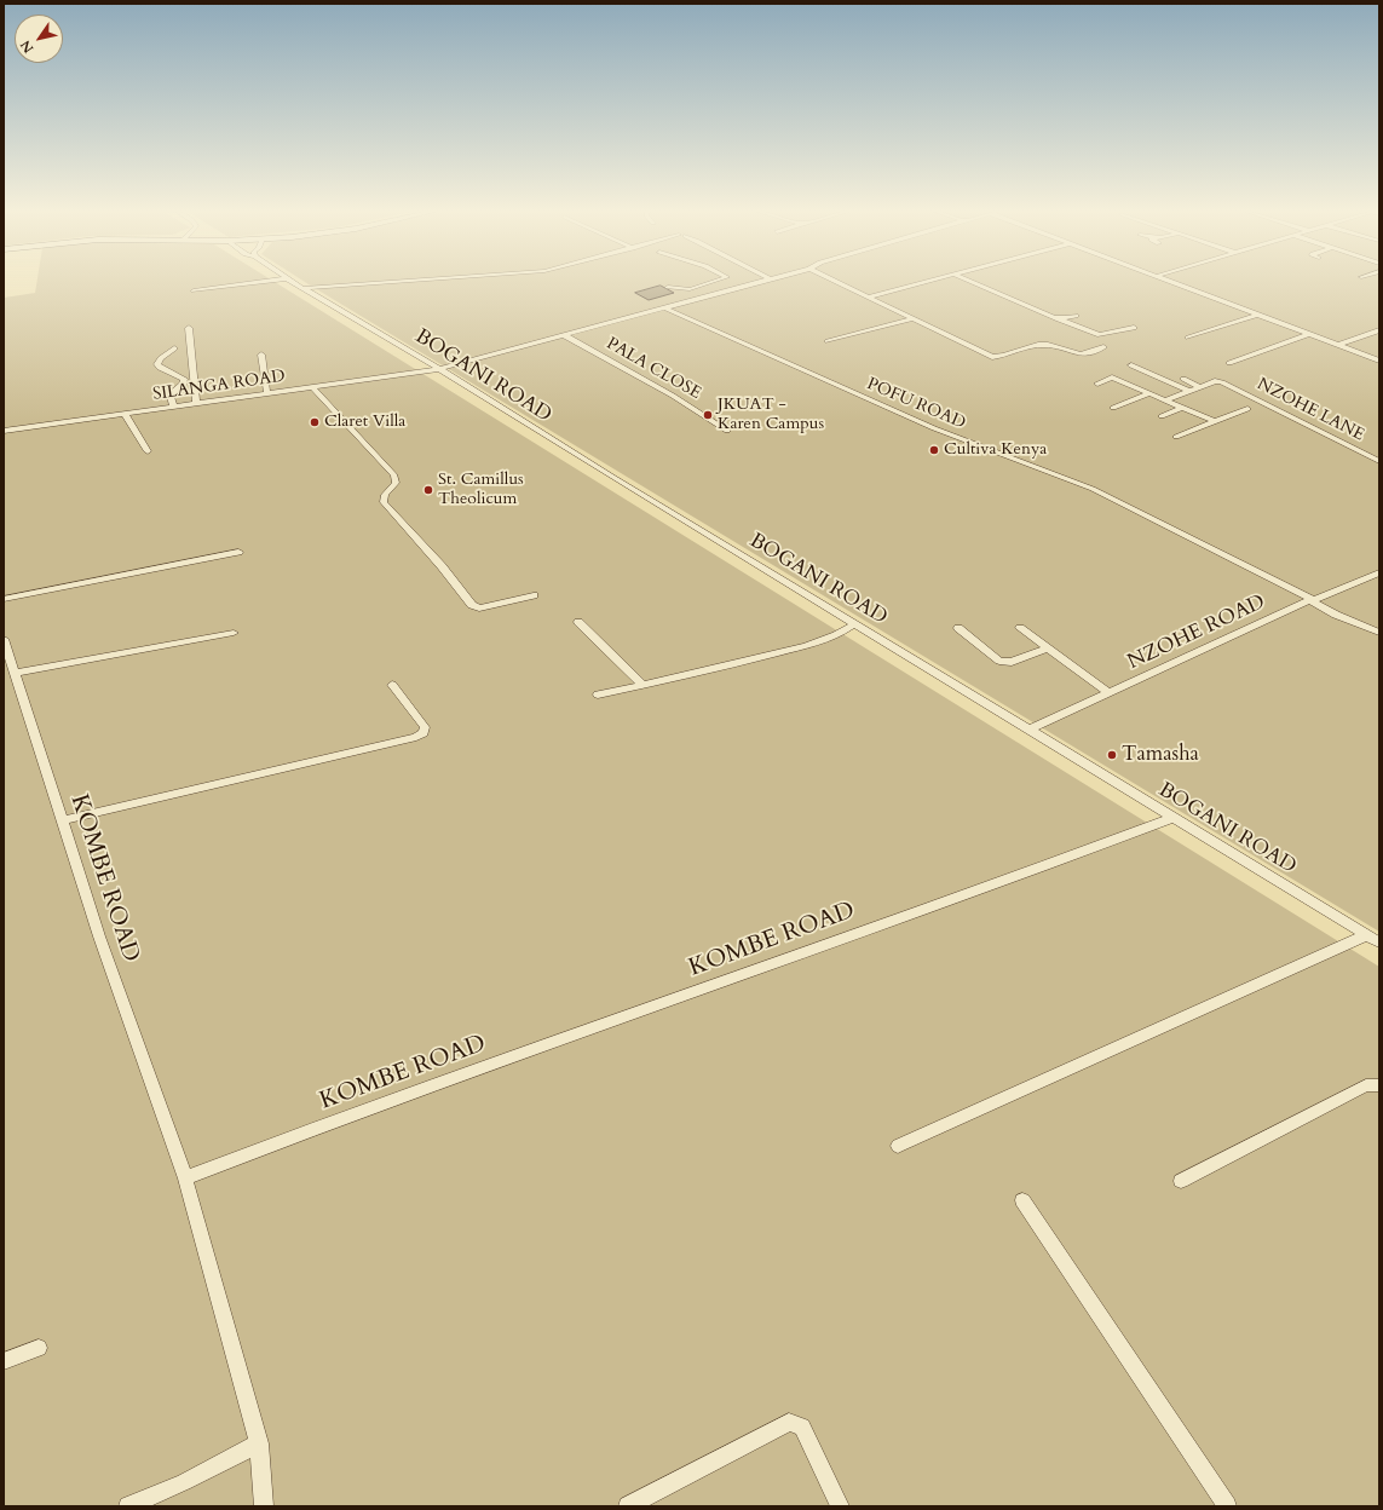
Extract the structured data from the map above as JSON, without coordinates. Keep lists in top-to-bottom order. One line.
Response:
{"streets":{"street":["PALA CLOSE","BOGANI ROAD","SILANGA ROAD","POFU ROAD","NZOHE LANE","NZOHE ROAD","KOMBE ROAD"]},"crossings":[["PALA CLOSE","SILANGA ROAD"],["BOGANI ROAD","SILANGA ROAD"],["BOGANI ROAD","NZOHE ROAD"],["BOGANI ROAD","KOMBE ROAD"],["SILANGA ROAD","POFU ROAD"],["POFU ROAD","NZOHE ROAD"]],"places":["JKUAT - Karen Campus","Claret Villa","Cultiva Kenya","St. Camillus Theolicum","Tamasha"],"north":"bottom left"}
